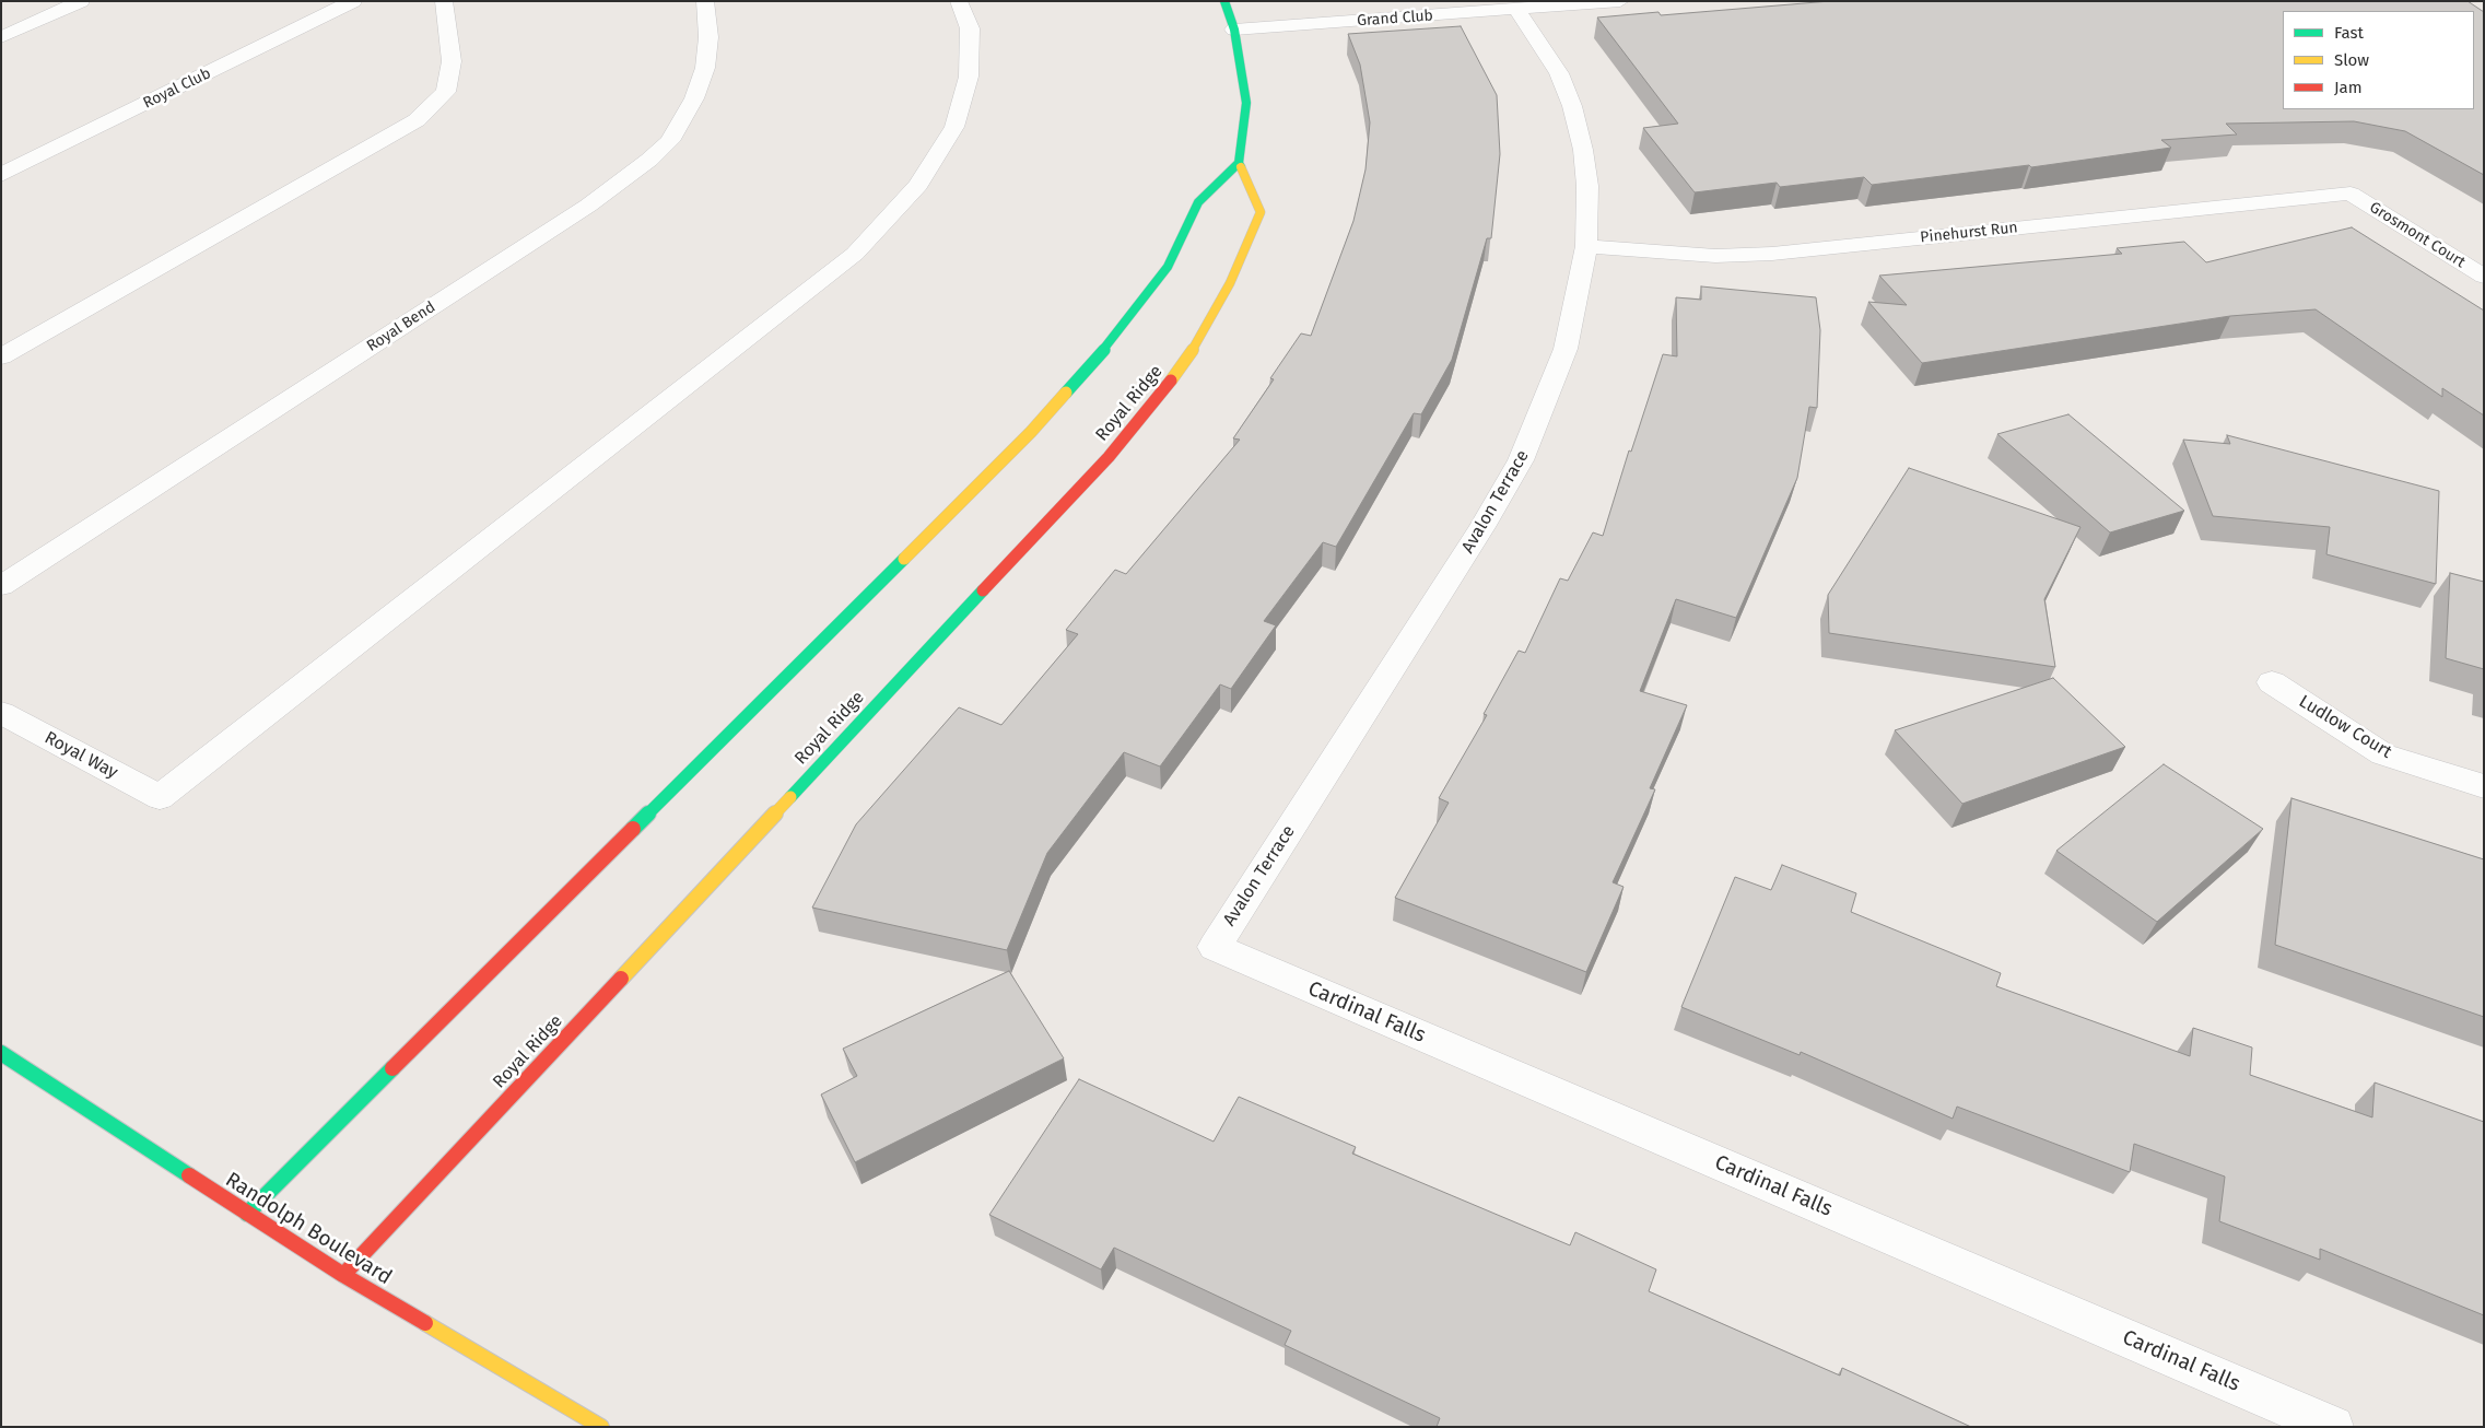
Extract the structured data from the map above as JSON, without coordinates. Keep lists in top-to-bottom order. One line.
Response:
{"streets":{"street":["Grand Club","Royal Club","Pinehurst Run","Grosmont Court","Royal Bend","Royal Ridge","Avalon Terrace","Ludlow Court","Royal Way","Cardinal Falls","Randolph Boulevard"]},"crossings":[["Grand Club","Avalon Terrace"],["Pinehurst Run","Grosmont Court"],["Pinehurst Run","Avalon Terrace"],["Royal Ridge","Randolph Boulevard"],["Avalon Terrace","Cardinal Falls"]],"legend":["Fast","Slow","Jam"]}
